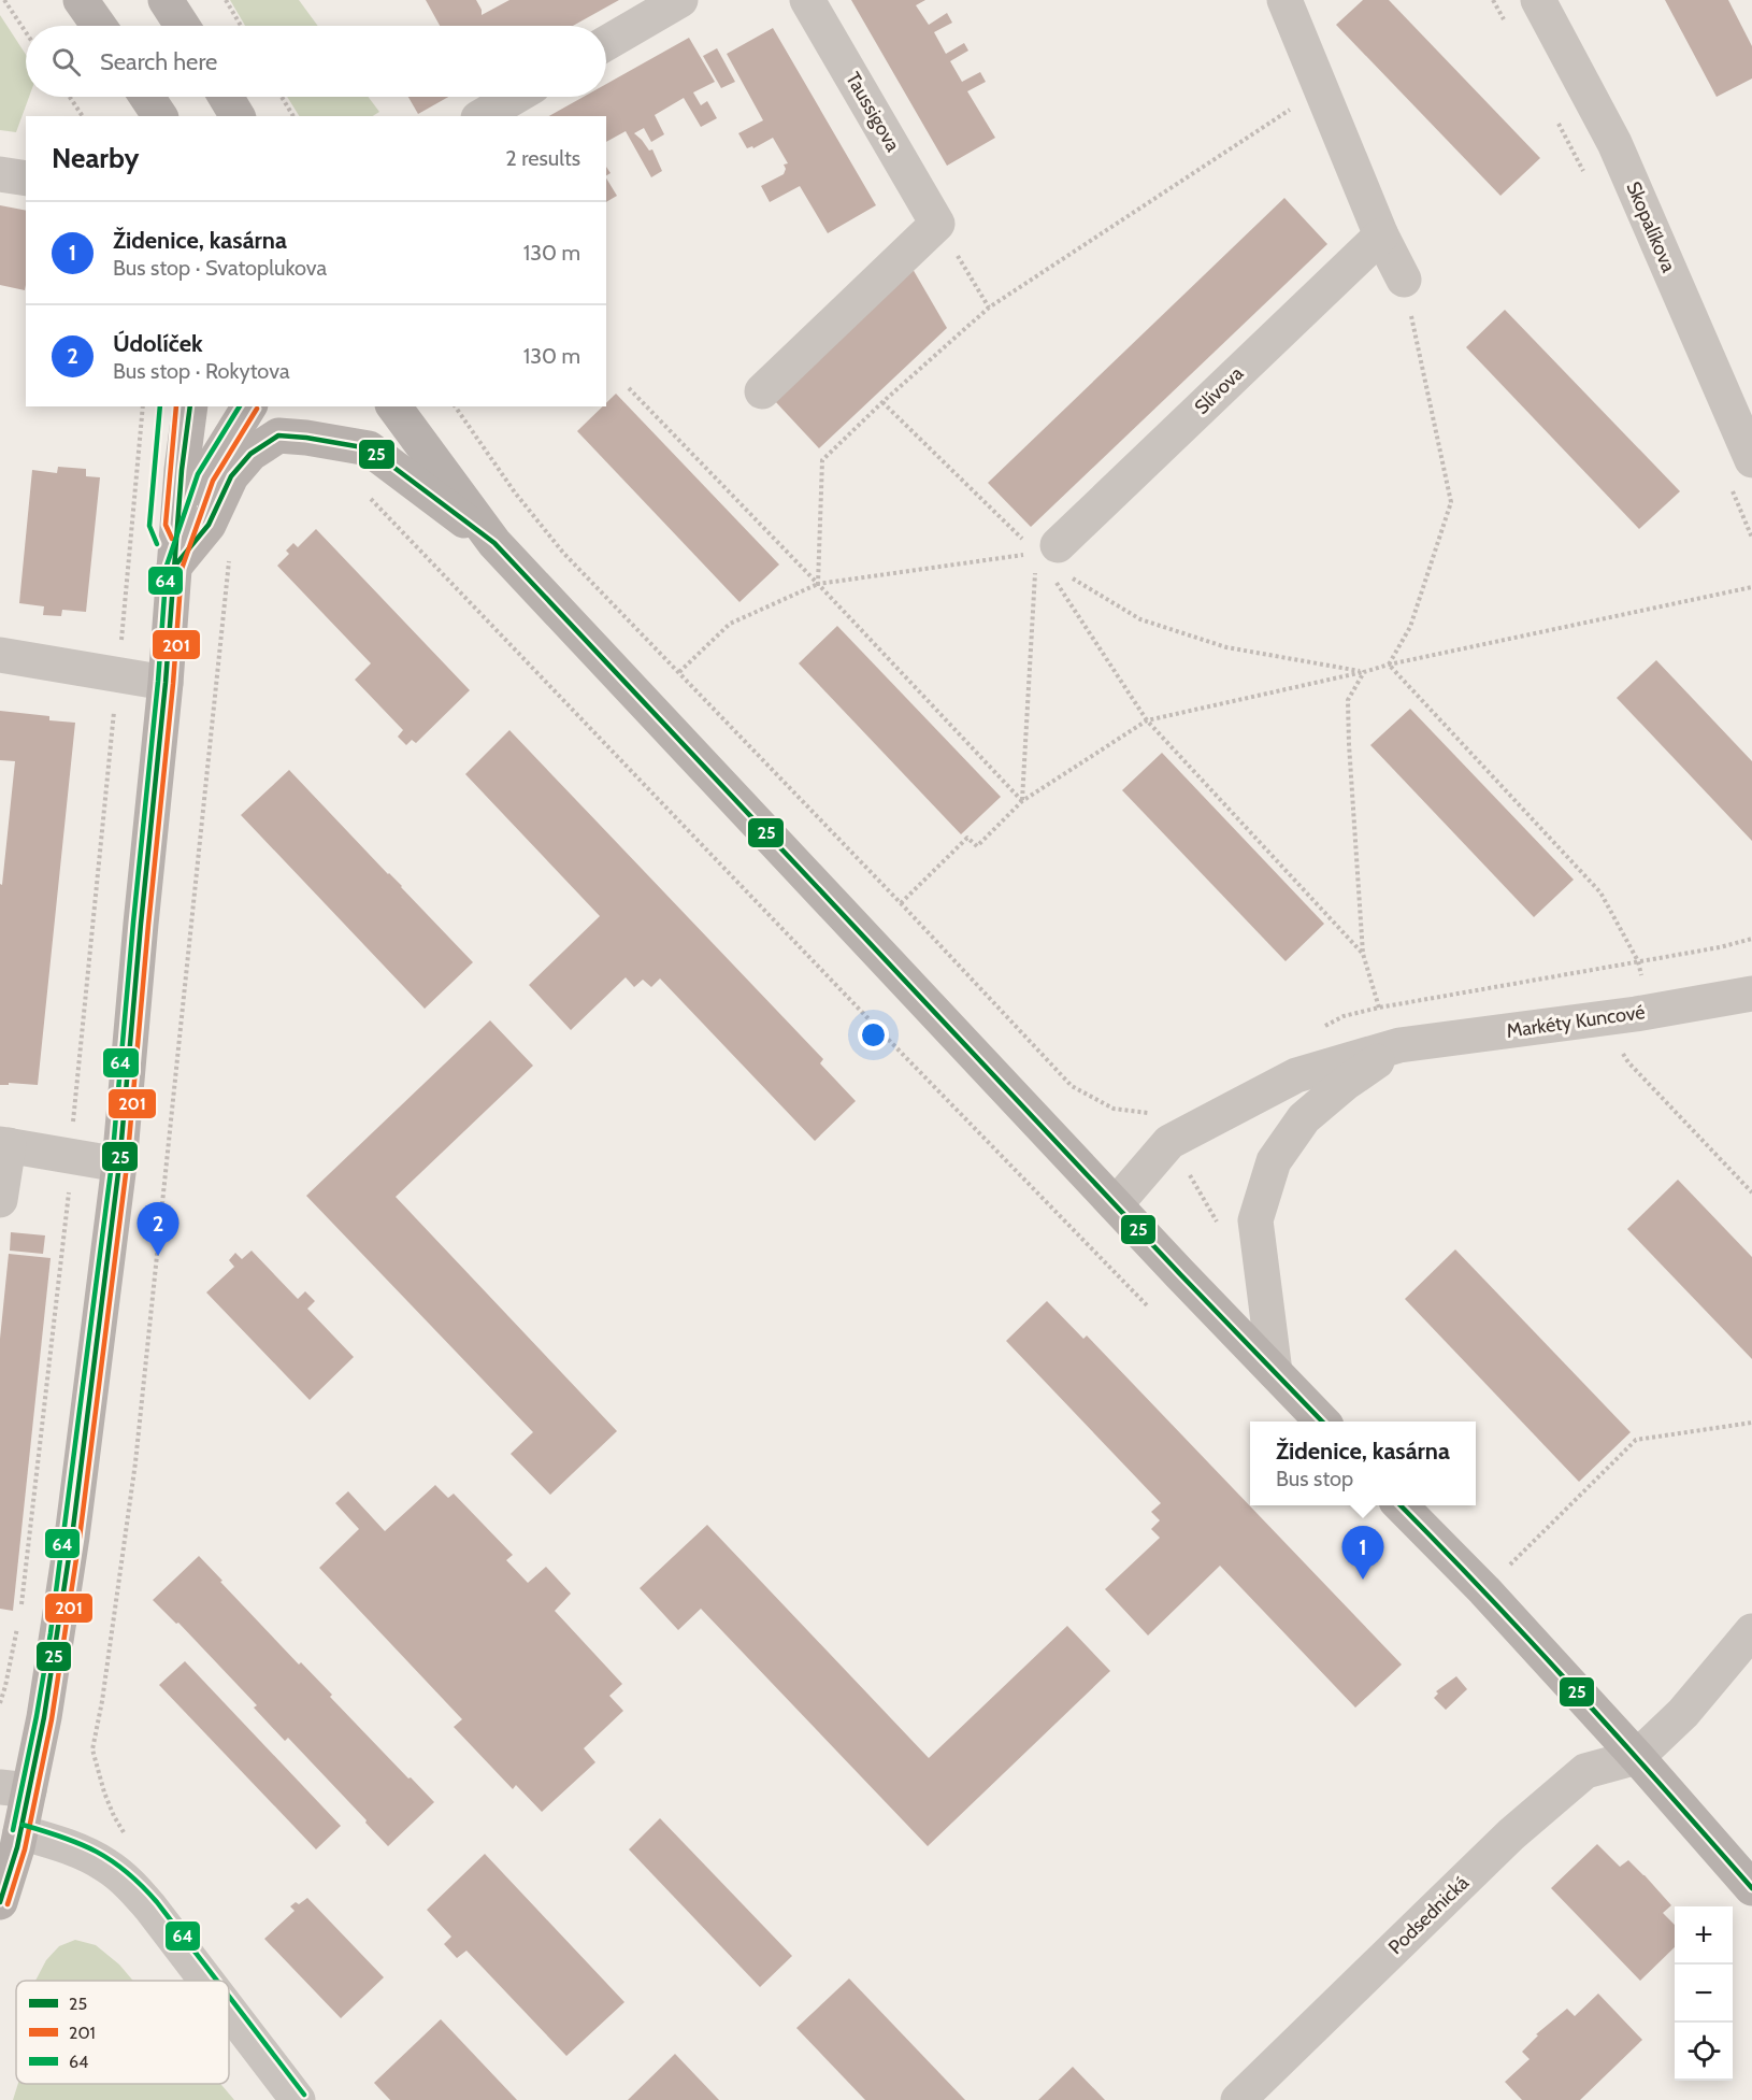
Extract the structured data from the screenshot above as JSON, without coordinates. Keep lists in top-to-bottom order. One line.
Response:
{"streets":{"street":["Taussigova","Skopalíkova","Slívova","Markéty Kuncové","Podsednická"]},"lines":["transit line 25","transit line 201","transit line 64"],"legend":["25","201","64"],"page":{"search":"Search here","heading":["Nearby","2 results"],"list":[{"mark":"1","name":"Židenice, kasárna","note":"Bus stop · Svatoplukova","value":"130 m"},{"mark":"2","name":"Údolíček","note":"Bus stop · Rokytova","value":"130 m"}],"pins":["2","1"],"popup":["Židenice, kasárna","Bus stop"],"map_buttons":["+","−"]}}
